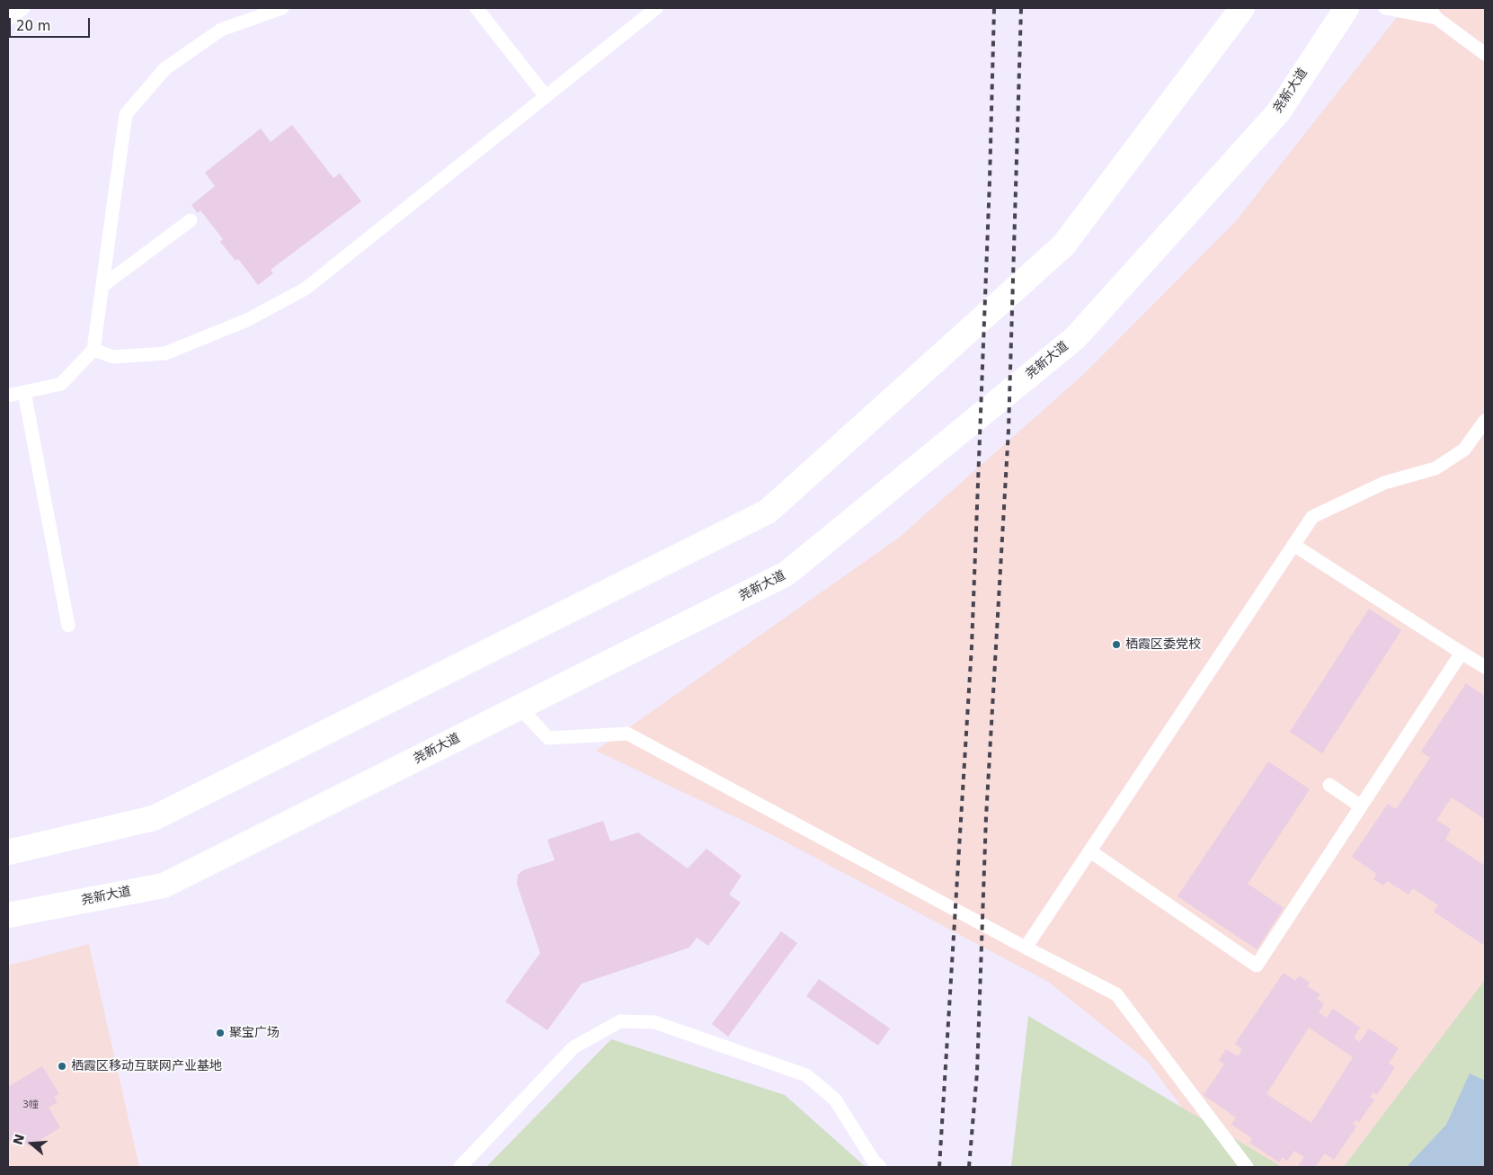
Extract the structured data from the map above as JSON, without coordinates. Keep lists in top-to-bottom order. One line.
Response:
{"streets":{"main road":["尧新大道"]},"places":["栖霞区委党校","聚宝广场","栖霞区移动互联网产业基地"],"house_numbers":["3幢"],"scale_bar":"20 m","north":"left"}
